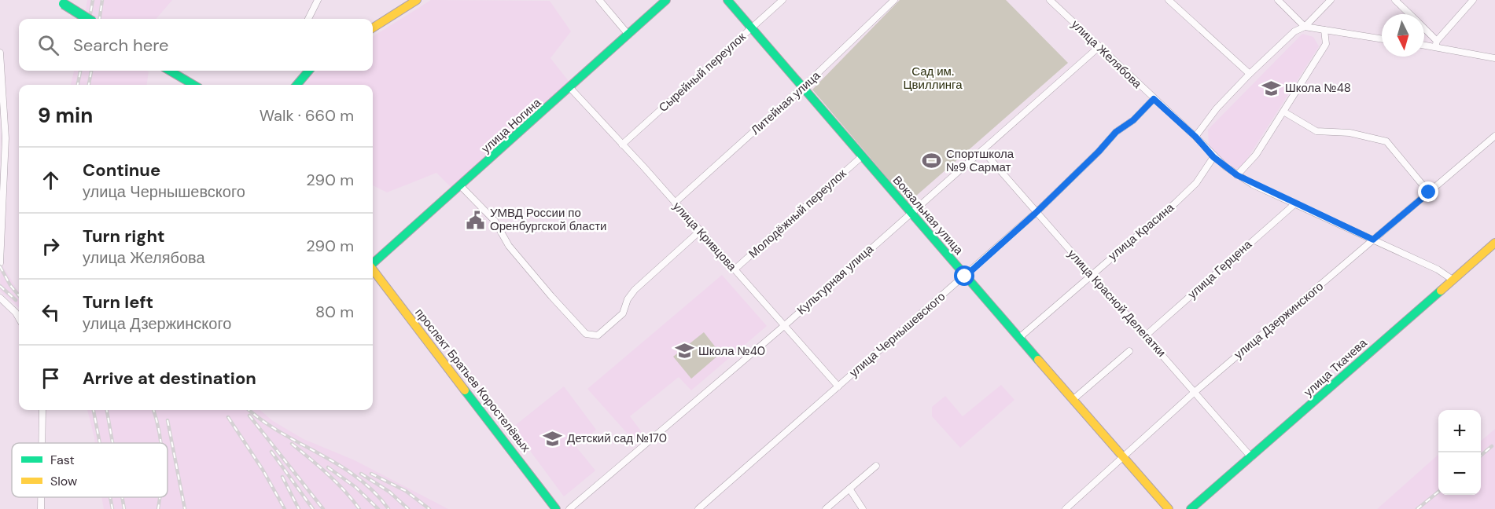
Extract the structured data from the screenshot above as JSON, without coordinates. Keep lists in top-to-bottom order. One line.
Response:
{"streets":{"street":["улица Желябова","Сырейный переулок","Литейная улица","улица Ногина","Молодёжный переулок","Вокзальная улица","улица Красина","улица Кривцова","улица Герцена","Культурная улица","улица Красной Делегатки","улица Дзержинского","улица Чернышевского","улица Ткачева","проспект Братьев Коростелёвых"]},"crossings":[["улица Желябова","улица Красина"],["улица Желябова","улица Герцена"],["улица Желябова","Культурная улица"],["улица Желябова","улица Дзержинского"],["улица Желябова","улица Чернышевского"],["улица Желябова","улица Ткачева"],["Сырейный переулок","Вокзальная улица"],["Сырейный переулок","улица Кривцова"],["Литейная улица","Вокзальная улица"],["Литейная улица","улица Кривцова"],["улица Ногина","улица Кривцова"],["Молодёжный переулок","Вокзальная улица"],["Молодёжный переулок","улица Кривцова"],["Вокзальная улица","улица Красина"],["Вокзальная улица","Культурная улица"],["Вокзальная улица","улица Дзержинского"],["Вокзальная улица","улица Чернышевского"],["улица Красина","улица Красной Делегатки"],["улица Кривцова","Культурная улица"],["улица Кривцова","улица Чернышевского"],["улица Герцена","улица Красной Делегатки"],["Культурная улица","улица Красной Делегатки"],["улица Красной Делегатки","улица Дзержинского"],["улица Красной Делегатки","улица Чернышевского"],["улица Красной Делегатки","улица Ткачева"]],"parks":["Сад им. Цвиллинга"],"places":{"school or university":["Школа №48","Школа №40","Детский сад №170"],"sports":["Спортшкола №9 Сармат"],"public building":["УМВД России по Оренбургской бласти"]},"legend":["Fast","Slow"],"north":"bottom","page":{"search":"Search here","heading":["9 min","Walk · 660 m"],"list":[["Continue","улица Чернышевского","290 m"],["Turn right","улица Желябова","290 m"],["Turn left","улица Дзержинского","80 m"],"Arrive at destination"],"map_buttons":["+","−"]}}
